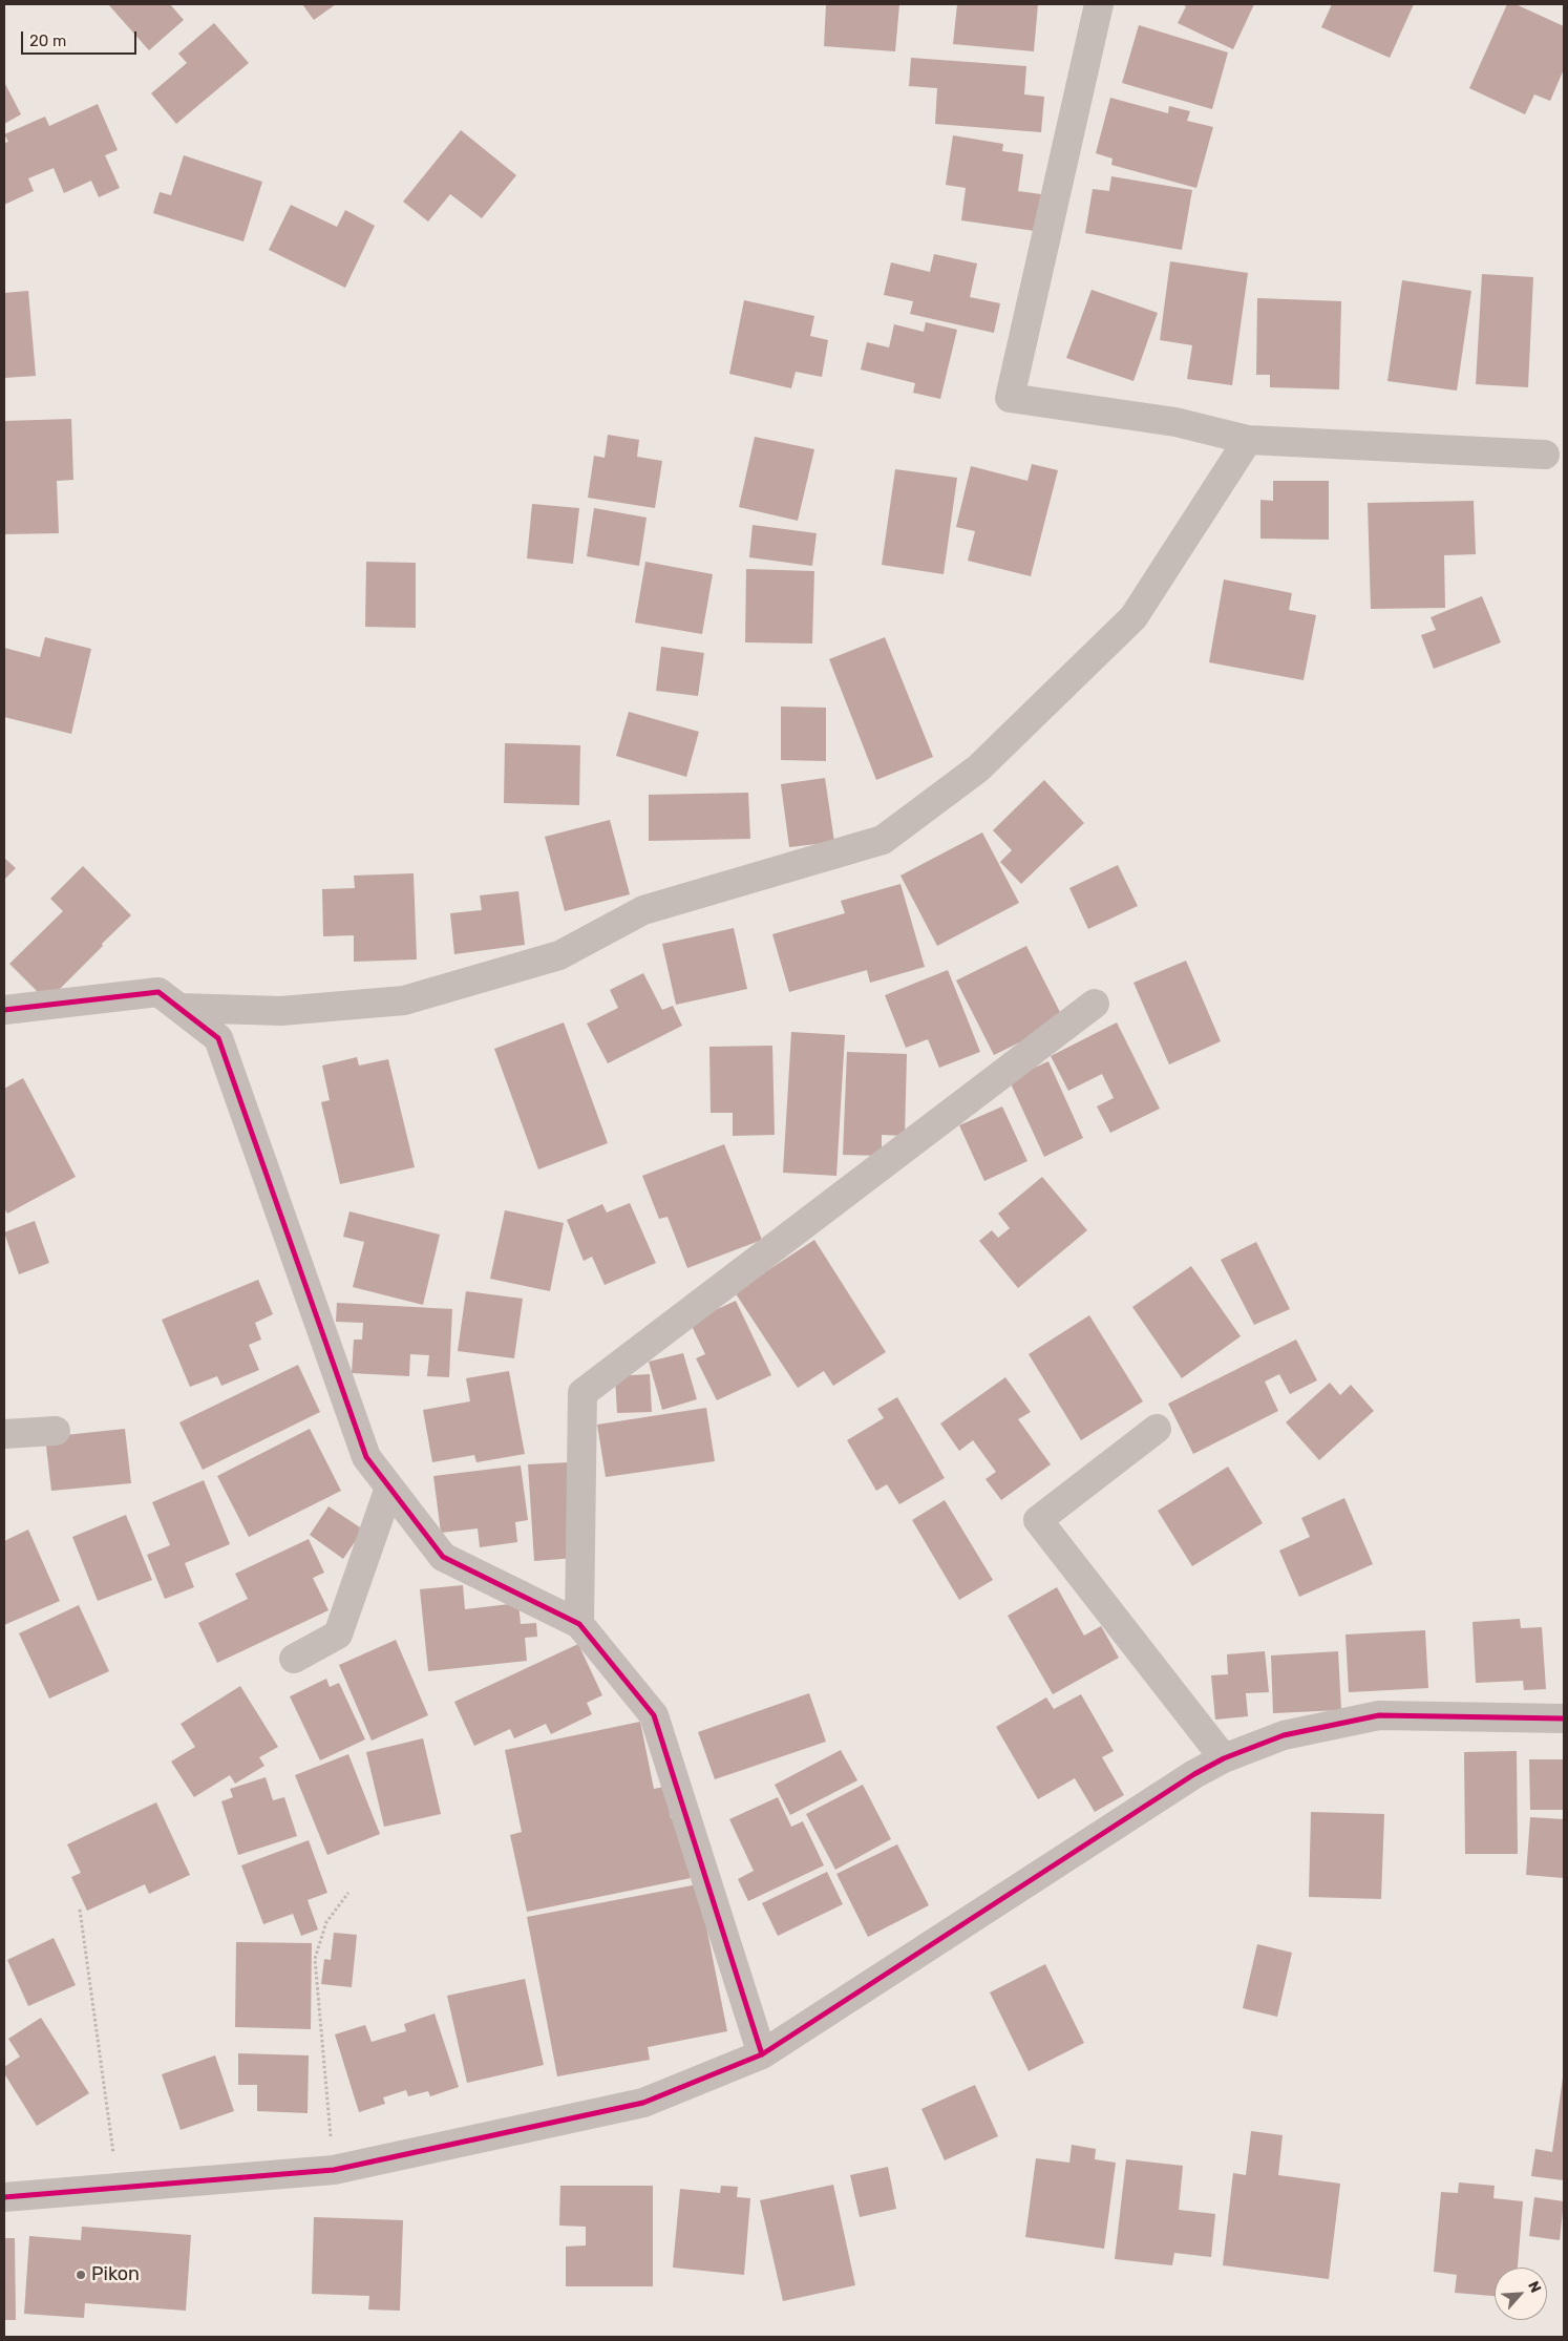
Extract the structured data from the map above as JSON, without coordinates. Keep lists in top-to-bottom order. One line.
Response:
{"places":["Pikon"],"scale_bar":"20 m","north":"top right"}
